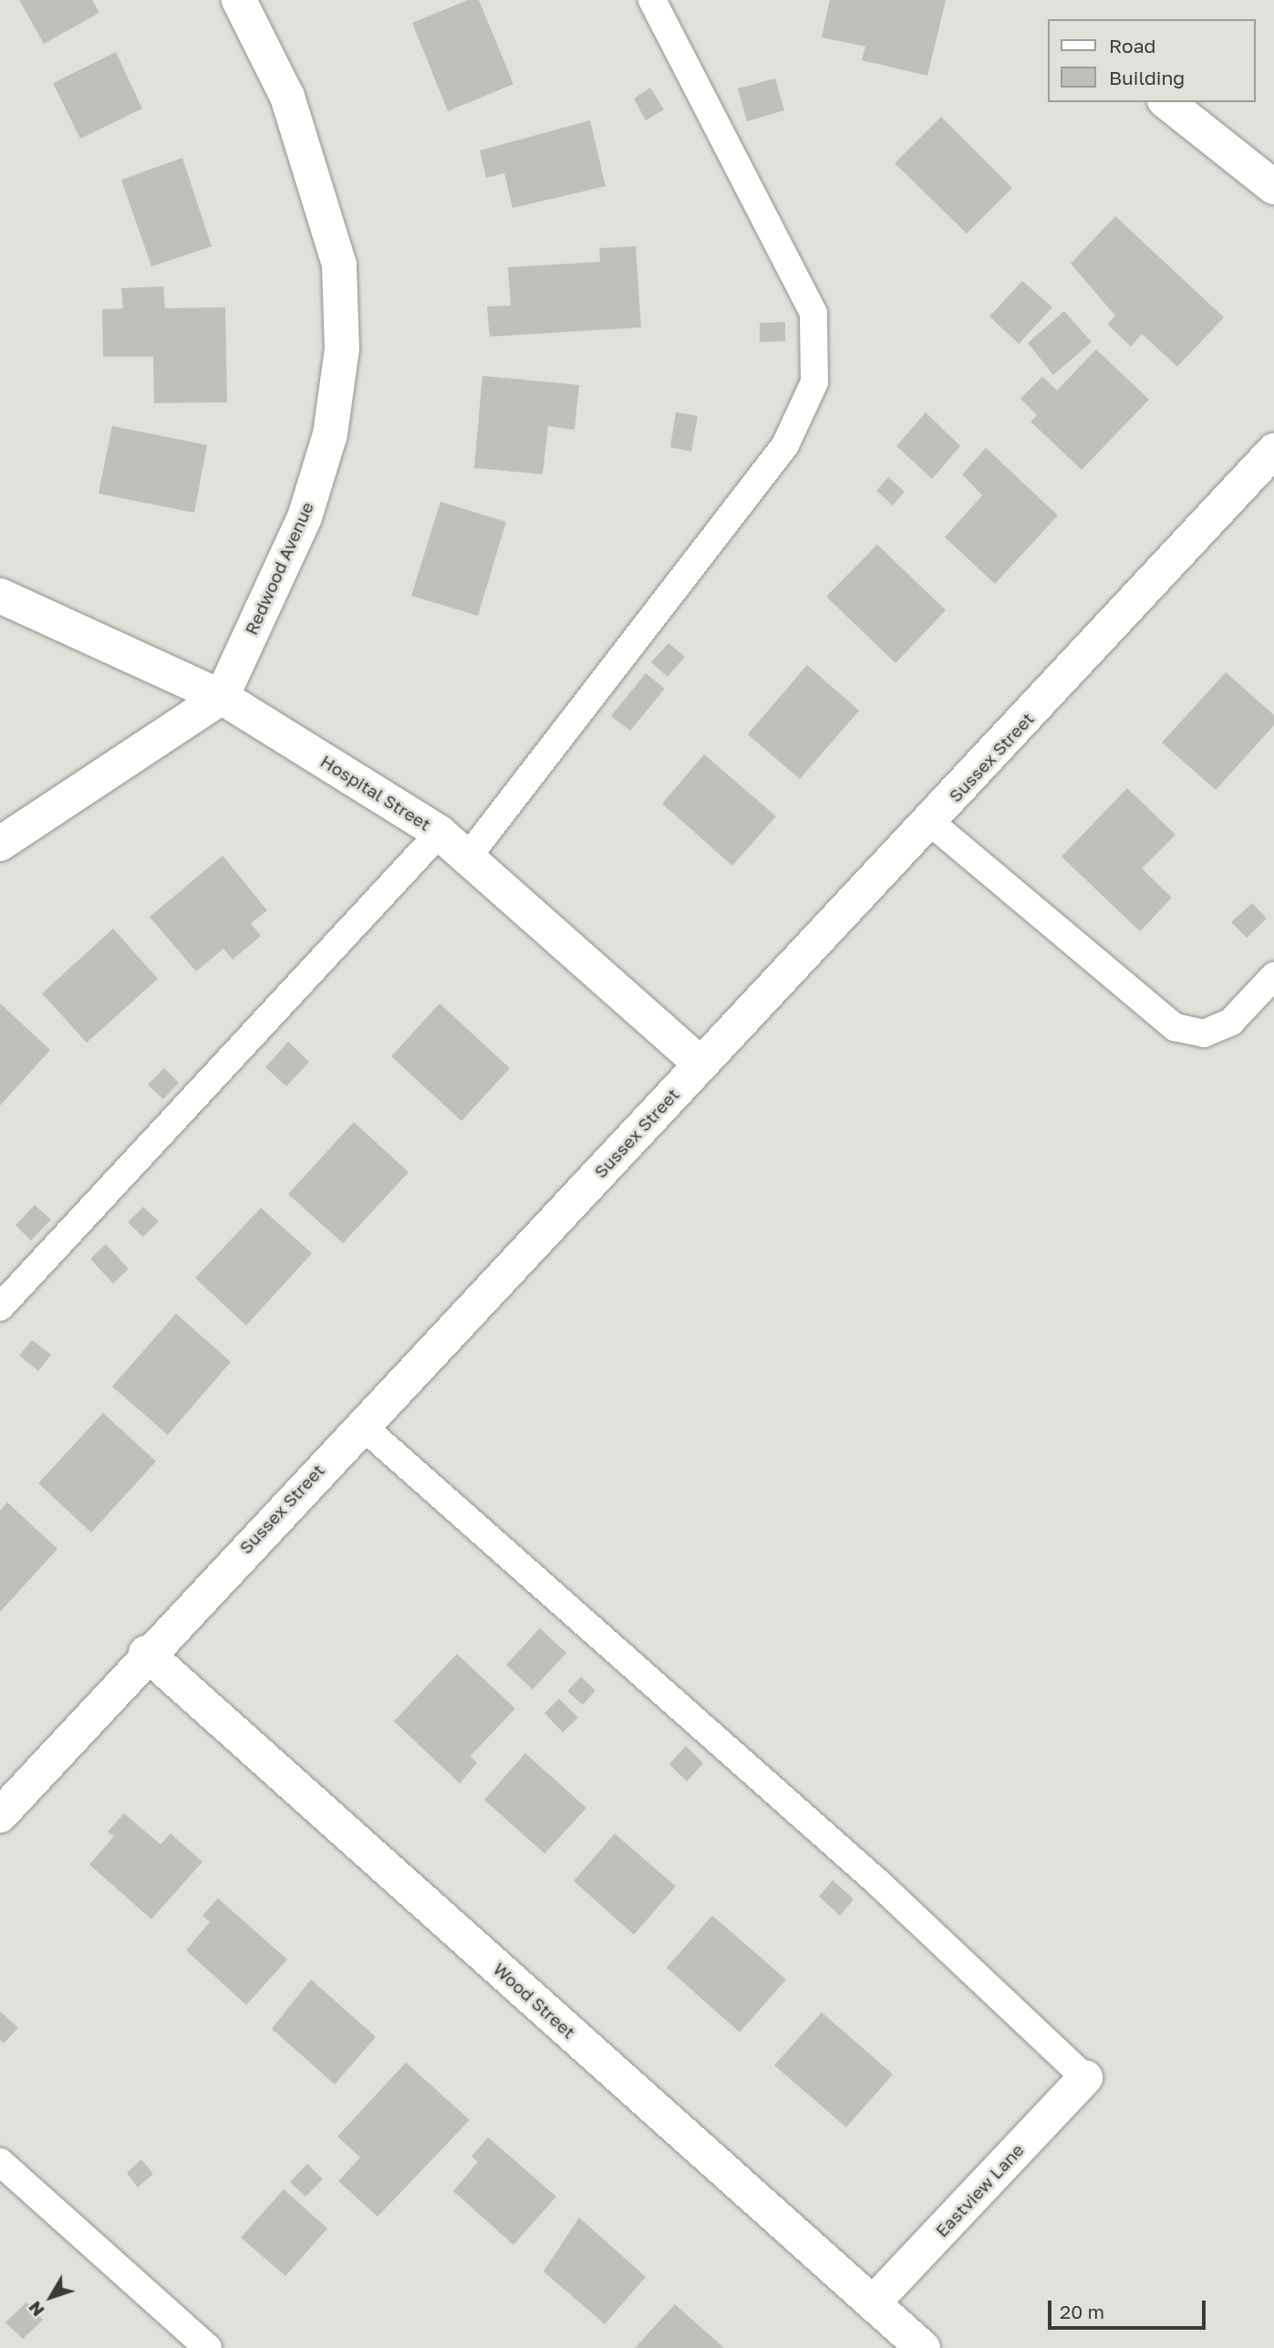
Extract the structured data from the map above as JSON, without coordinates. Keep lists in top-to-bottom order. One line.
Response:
{"streets":{"street":["Redwood Avenue","Sussex Street","Hospital Street","Wood Street","Eastview Lane"]},"crossings":[["Redwood Avenue","Hospital Street"],["Sussex Street","Hospital Street"],["Sussex Street","Wood Street"],["Wood Street","Eastview Lane"]],"legend":["Road","Building"],"scale_bar":"20 m","north":"bottom left"}
